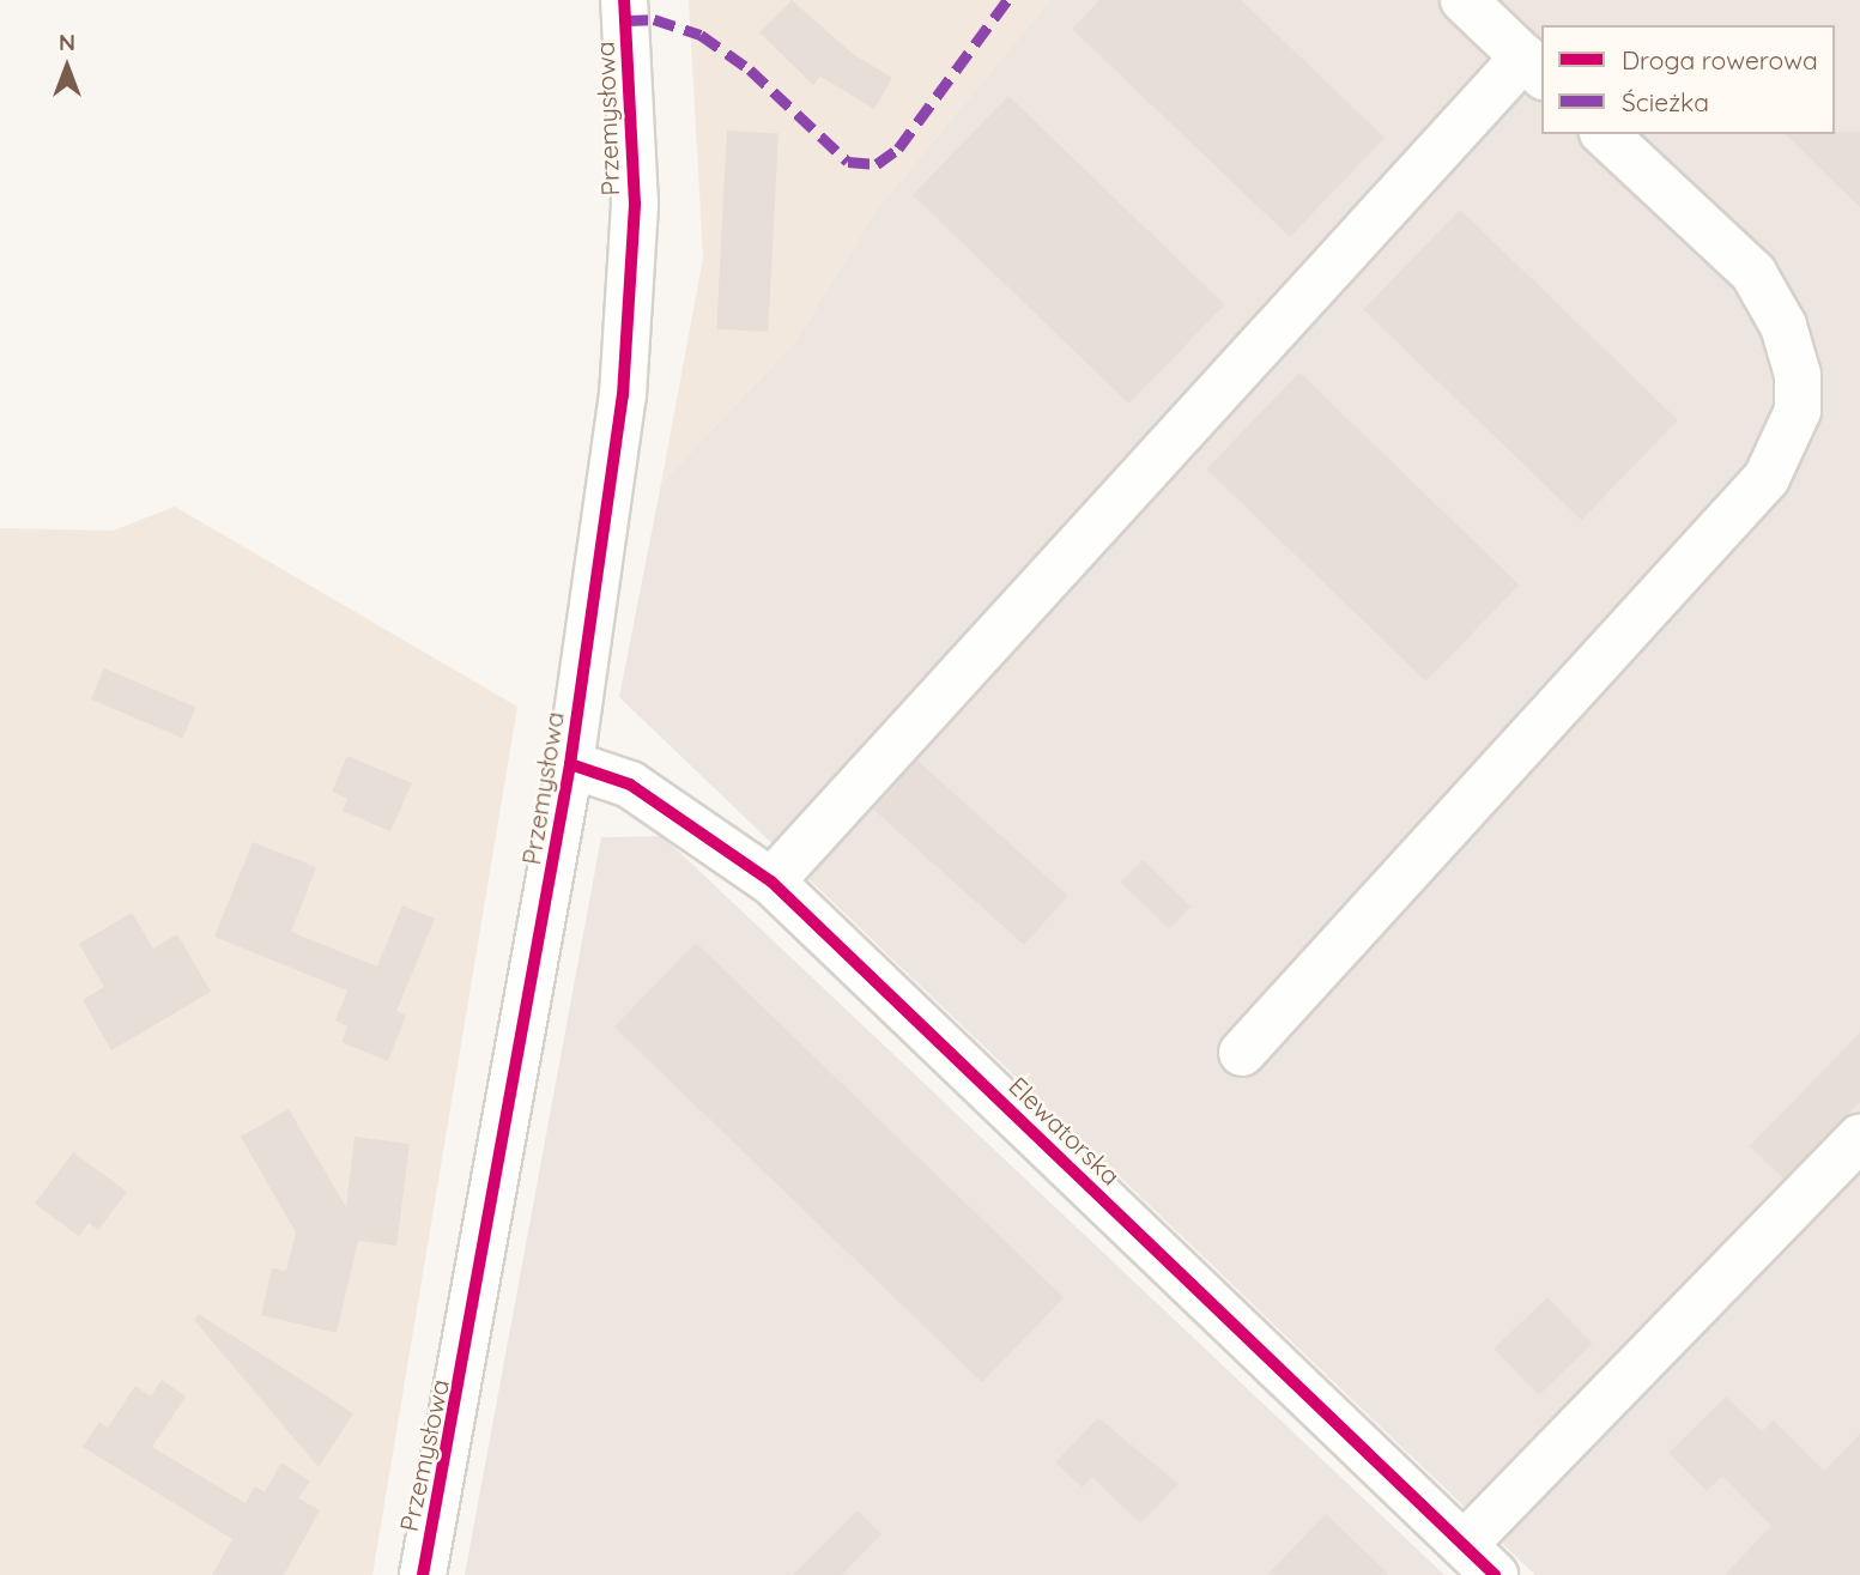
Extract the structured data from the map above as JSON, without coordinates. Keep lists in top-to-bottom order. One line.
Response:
{"streets":{"street":["Przemysłowa","Elewatorska"]},"crossings":[["Przemysłowa","Elewatorska"]],"legend":["Droga rowerowa","Ścieżka"],"north":"top"}
